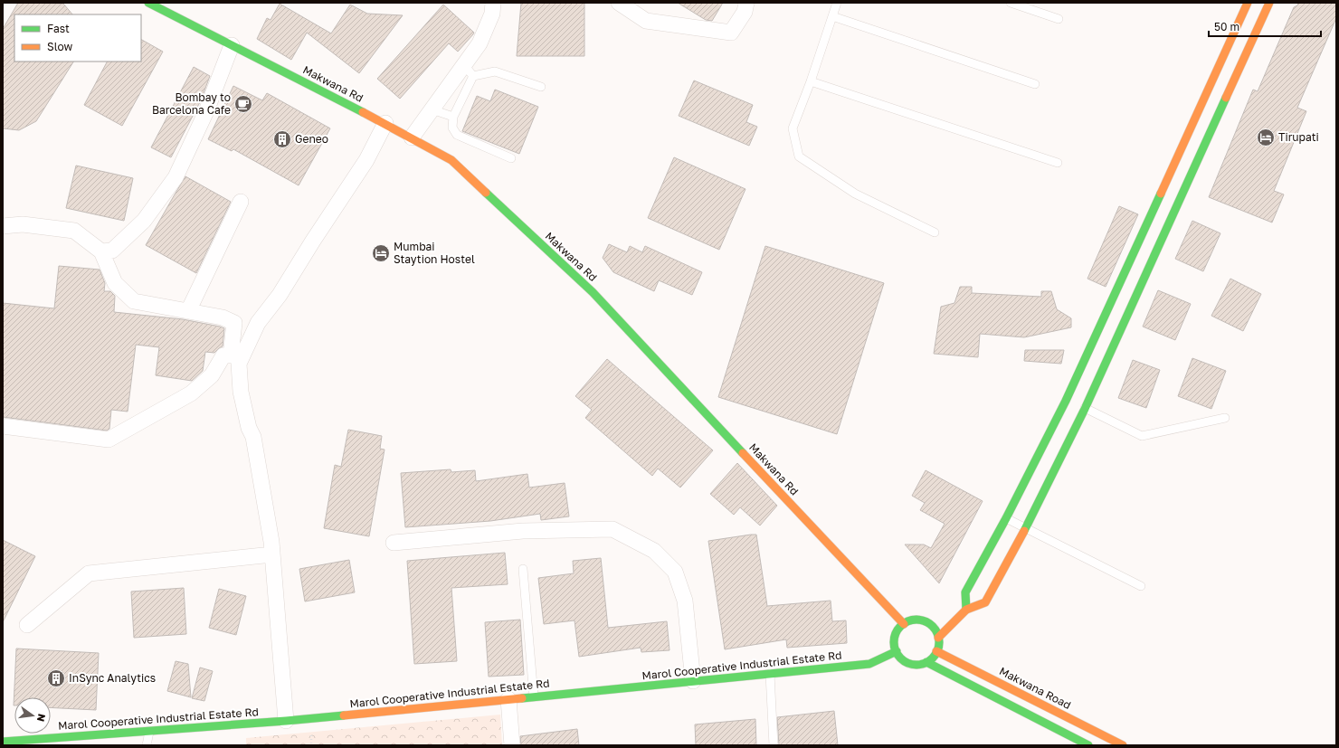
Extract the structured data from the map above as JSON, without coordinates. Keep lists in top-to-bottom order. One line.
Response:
{"streets":{"street":["Makwana Rd","Marol Cooperative Industrial Estate Rd","Makwana Road"]},"crossings":[["Makwana Rd","Marol Cooperative Industrial Estate Rd"],["Makwana Rd","Makwana Road"],["Marol Cooperative Industrial Estate Rd","Makwana Road"]],"places":{"cafe":["Bombay to Barcelona Cafe"],"hotel":["Tirupati","Mumbai Staytion Hostel"],"building":["Geneo","InSync Analytics"]},"legend":["Fast","Slow"],"scale_bar":"50 m","north":"right"}
